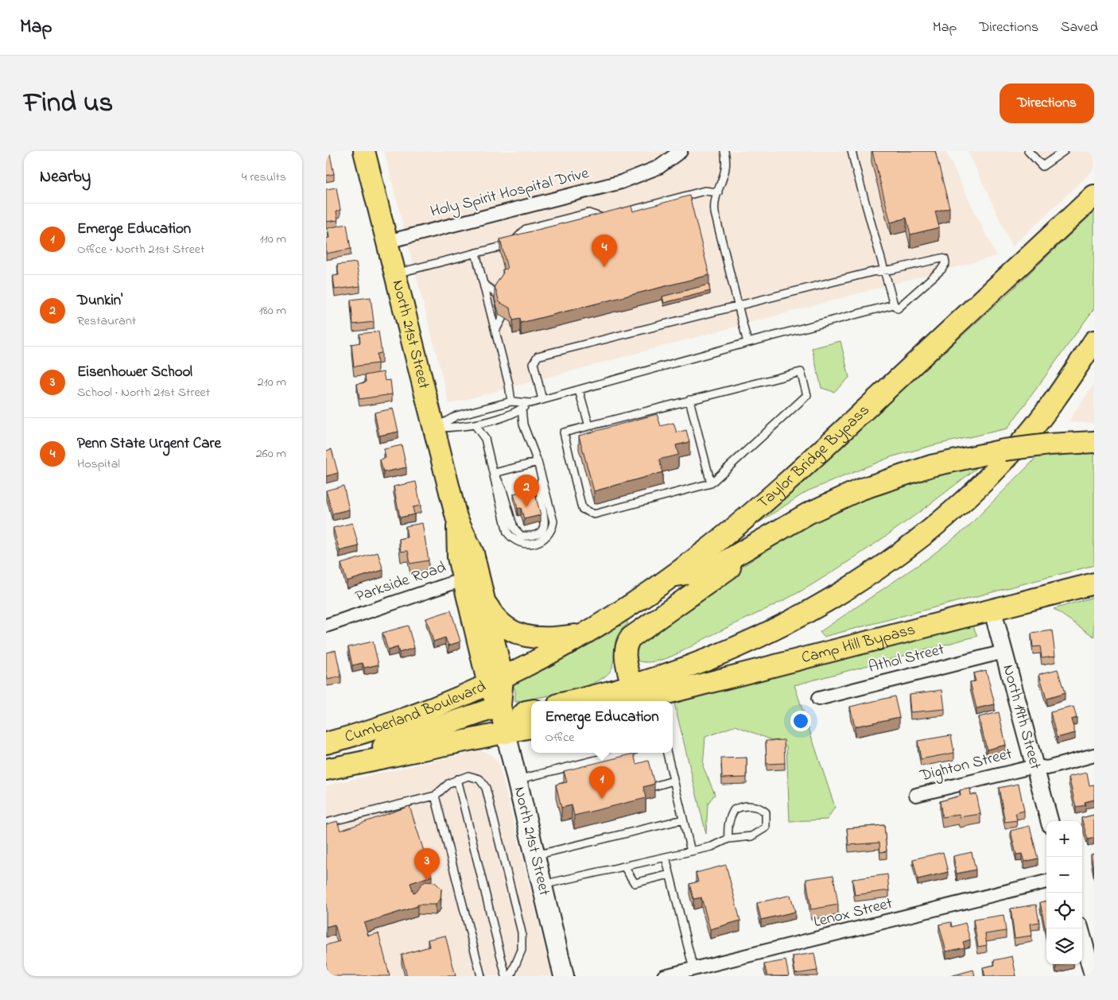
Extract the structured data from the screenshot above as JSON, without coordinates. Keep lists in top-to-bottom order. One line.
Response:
{"streets":{"main road":["North 21st Street","Taylor Bridge Bypass","Camp Hill Bypass","Cumberland Boulevard"],"street":["Holy Spirit Hospital Drive","Parkside Road","Athol Street","North 19th Street","Dighton Street","Lenox Street"]},"crossings":[["Holy Spirit Hospital Drive","North 21st Street"],["North 21st Street","Taylor Bridge Bypass"],["North 21st Street","Parkside Road"],["North 21st Street","Cumberland Boulevard"],["Taylor Bridge Bypass","Cumberland Boulevard"],["Camp Hill Bypass","North 19th Street"],["Athol Street","North 19th Street"],["North 19th Street","Dighton Street"]],"page":{"header":"Map","nav":["Map","Directions","Saved"],"title":"Find us","buttons":"Directions","heading":["Nearby","4 results"],"list":[{"mark":"1","name":"Emerge Education","note":"Office · North 21st Street","value":"110 m"},{"mark":"2","name":"Dunkin'","note":"Restaurant","value":"180 m"},{"mark":"3","name":"Eisenhower School","note":"School · North 21st Street","value":"210 m"},{"mark":"4","name":"Penn State Urgent Care","note":"Hospital","value":"260 m"}],"pins":["4","2","1","3"],"popup":["Emerge Education","Office"],"map_buttons":["+","−"]}}
